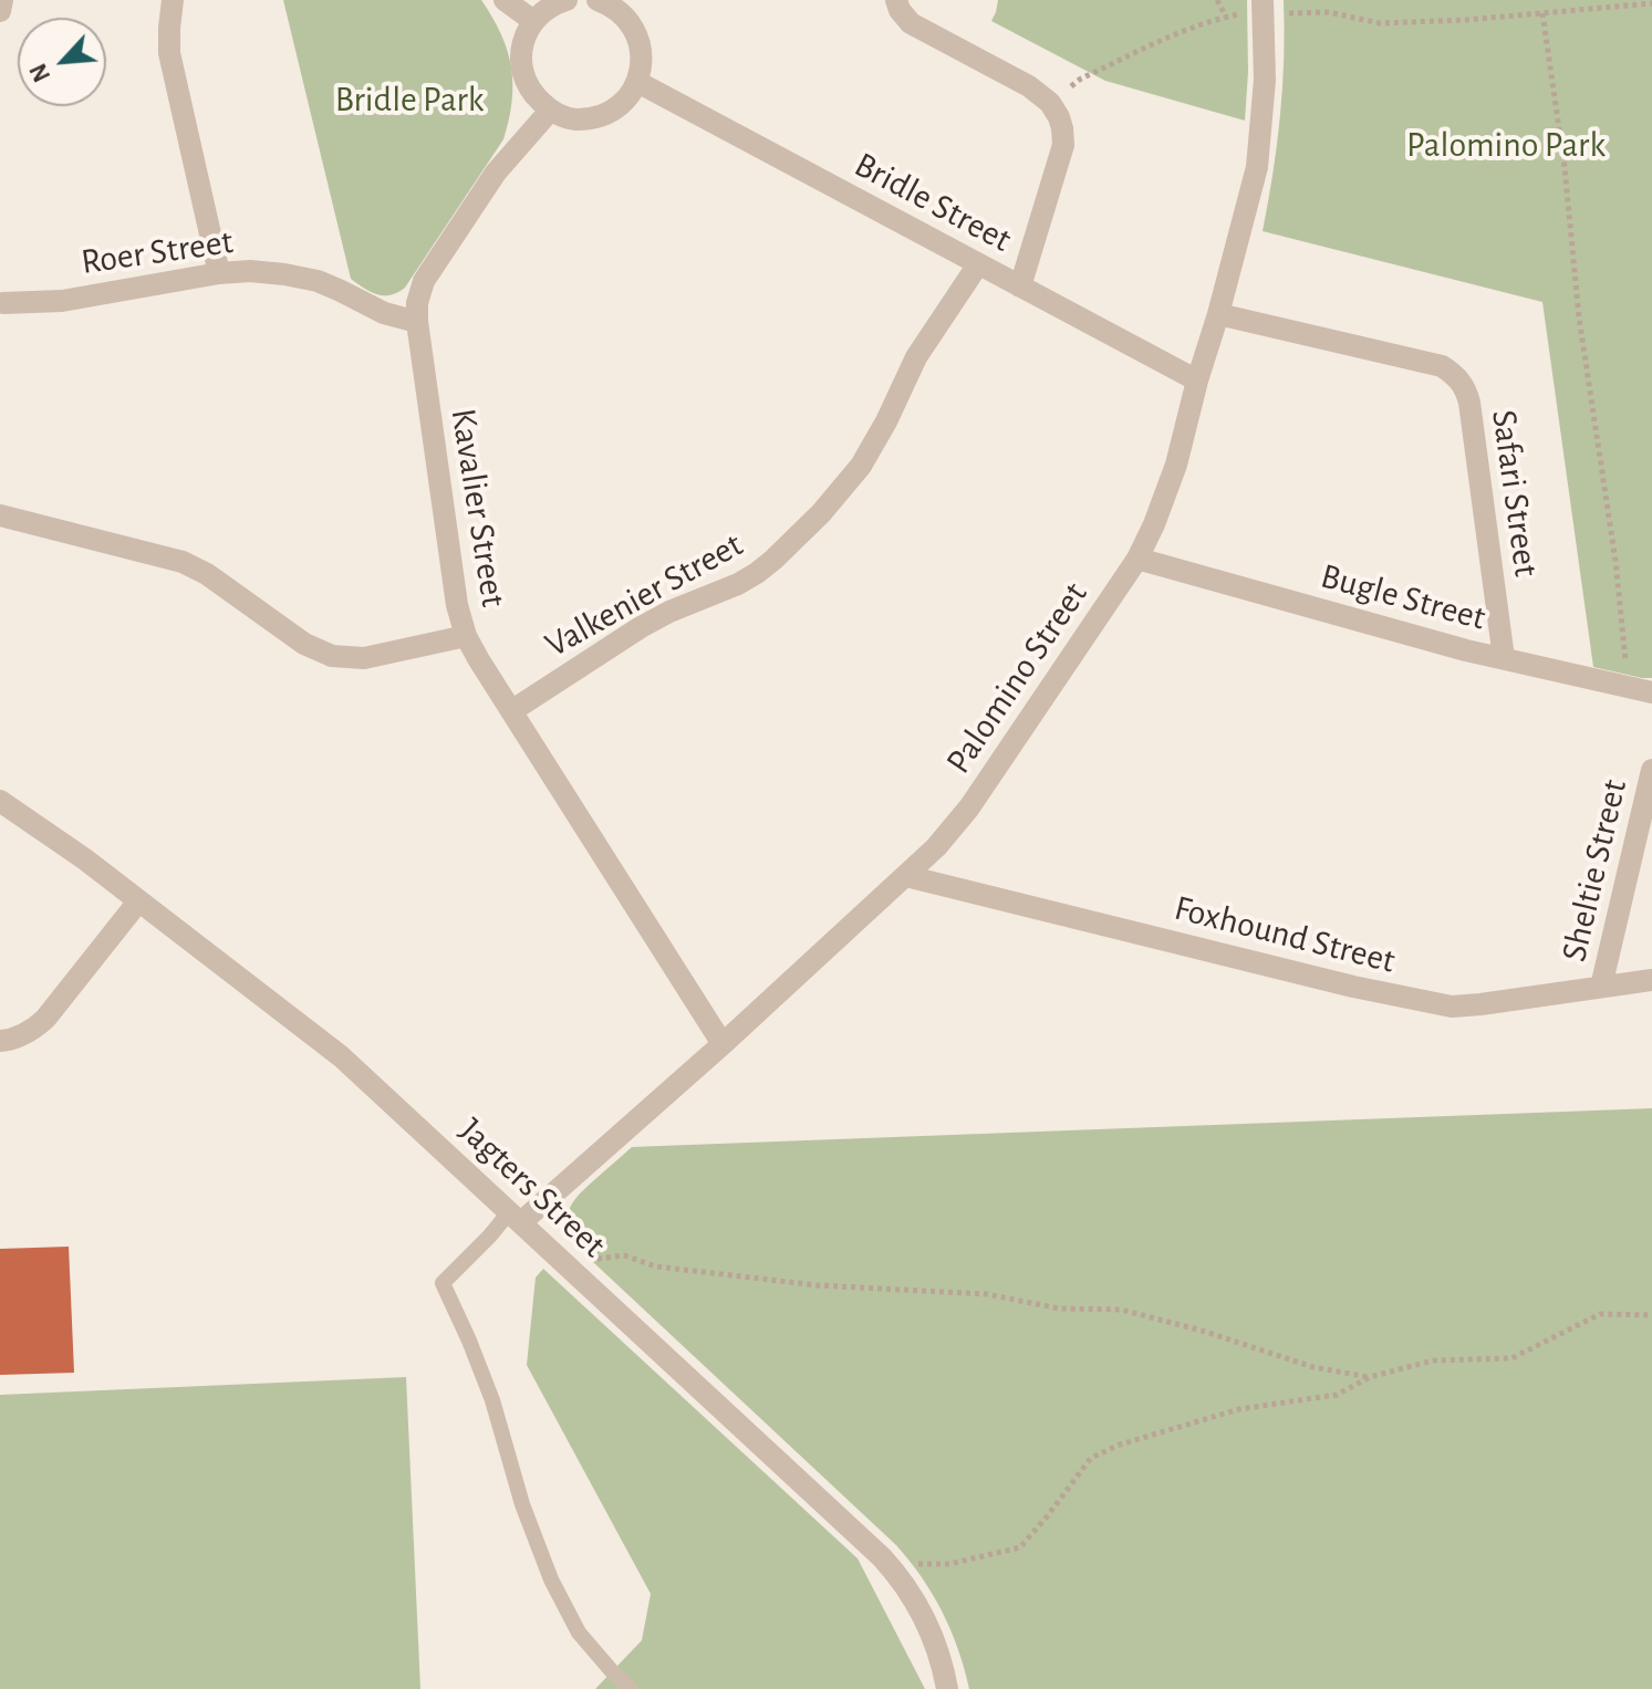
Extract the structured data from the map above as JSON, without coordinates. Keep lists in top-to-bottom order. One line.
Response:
{"streets":{"street":["Bridle Street","Roer Street","Safari Street","Kavalier Street","Valkenier Street","Bugle Street","Palomino Street","Sheltie Street","Foxhound Street","Jagters Street"]},"crossings":[["Bridle Street","Valkenier Street"],["Bridle Street","Palomino Street"],["Roer Street","Kavalier Street"],["Safari Street","Bugle Street"],["Safari Street","Palomino Street"],["Kavalier Street","Valkenier Street"],["Kavalier Street","Palomino Street"],["Bugle Street","Palomino Street"],["Palomino Street","Foxhound Street"],["Palomino Street","Jagters Street"],["Sheltie Street","Foxhound Street"]],"parks":["Bridle Park","Palomino Park"],"north":"bottom left"}
